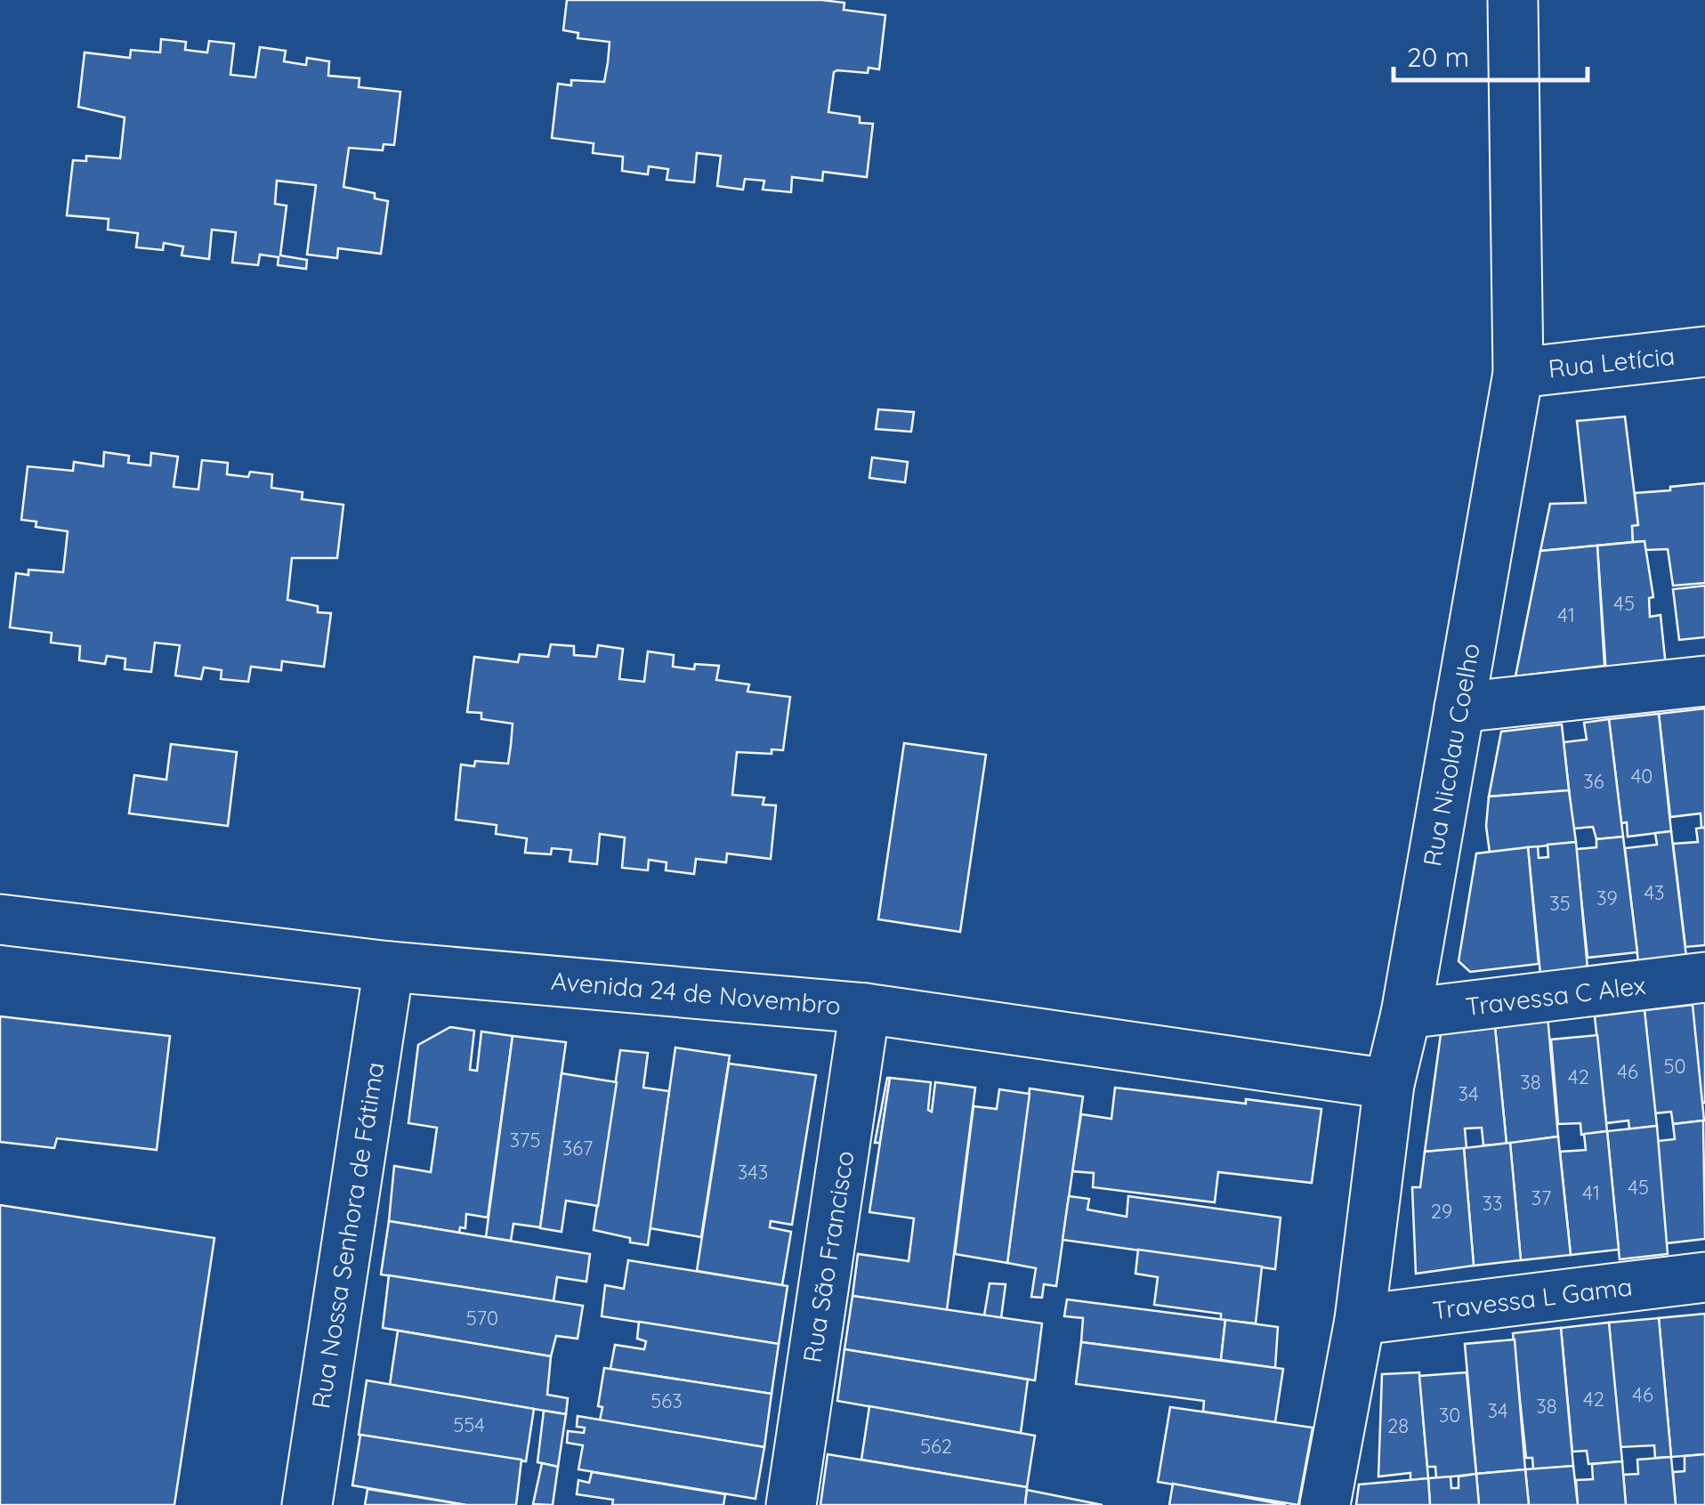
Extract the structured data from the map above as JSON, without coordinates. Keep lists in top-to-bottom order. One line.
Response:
{"streets":{"street":["Rua Letícia","Rua Nicolau Coelho","Avenida 24 de Novembro","Travessa C Alex","Rua Nossa Senhora de Fátima","Rua São Francisco","Travessa L Gama"]},"crossings":[["Rua Letícia","Rua Nicolau Coelho"],["Rua Nicolau Coelho","Avenida 24 de Novembro"],["Rua Nicolau Coelho","Travessa C Alex"],["Rua Nicolau Coelho","Travessa L Gama"],["Avenida 24 de Novembro","Rua Nossa Senhora de Fátima"],["Avenida 24 de Novembro","Rua São Francisco"]],"house_numbers":["45","41","40","36","43","39","35","50","46","42","38","34","375","367","343","45","41","37","33","29","570","46","42","563","38","34","30","554","28","562"],"scale_bar":"20 m"}
